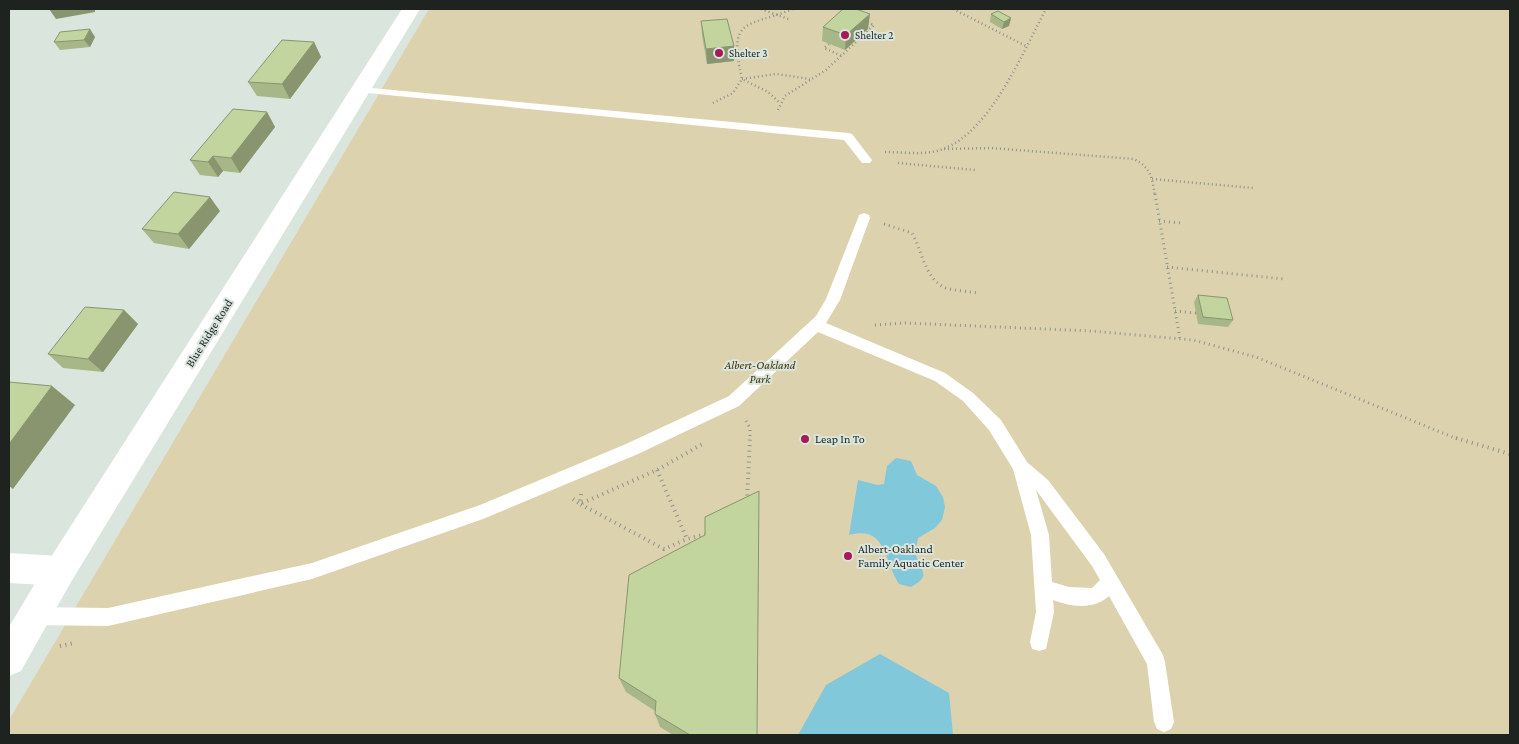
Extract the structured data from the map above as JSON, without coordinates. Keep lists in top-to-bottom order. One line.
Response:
{"streets":{"street":["Blue Ridge Road"]},"parks":["Albert-Oakland Park"],"places":["Shelter 2","Shelter 3","Leap In To","Albert-Oakland Family Aquatic Center"]}
